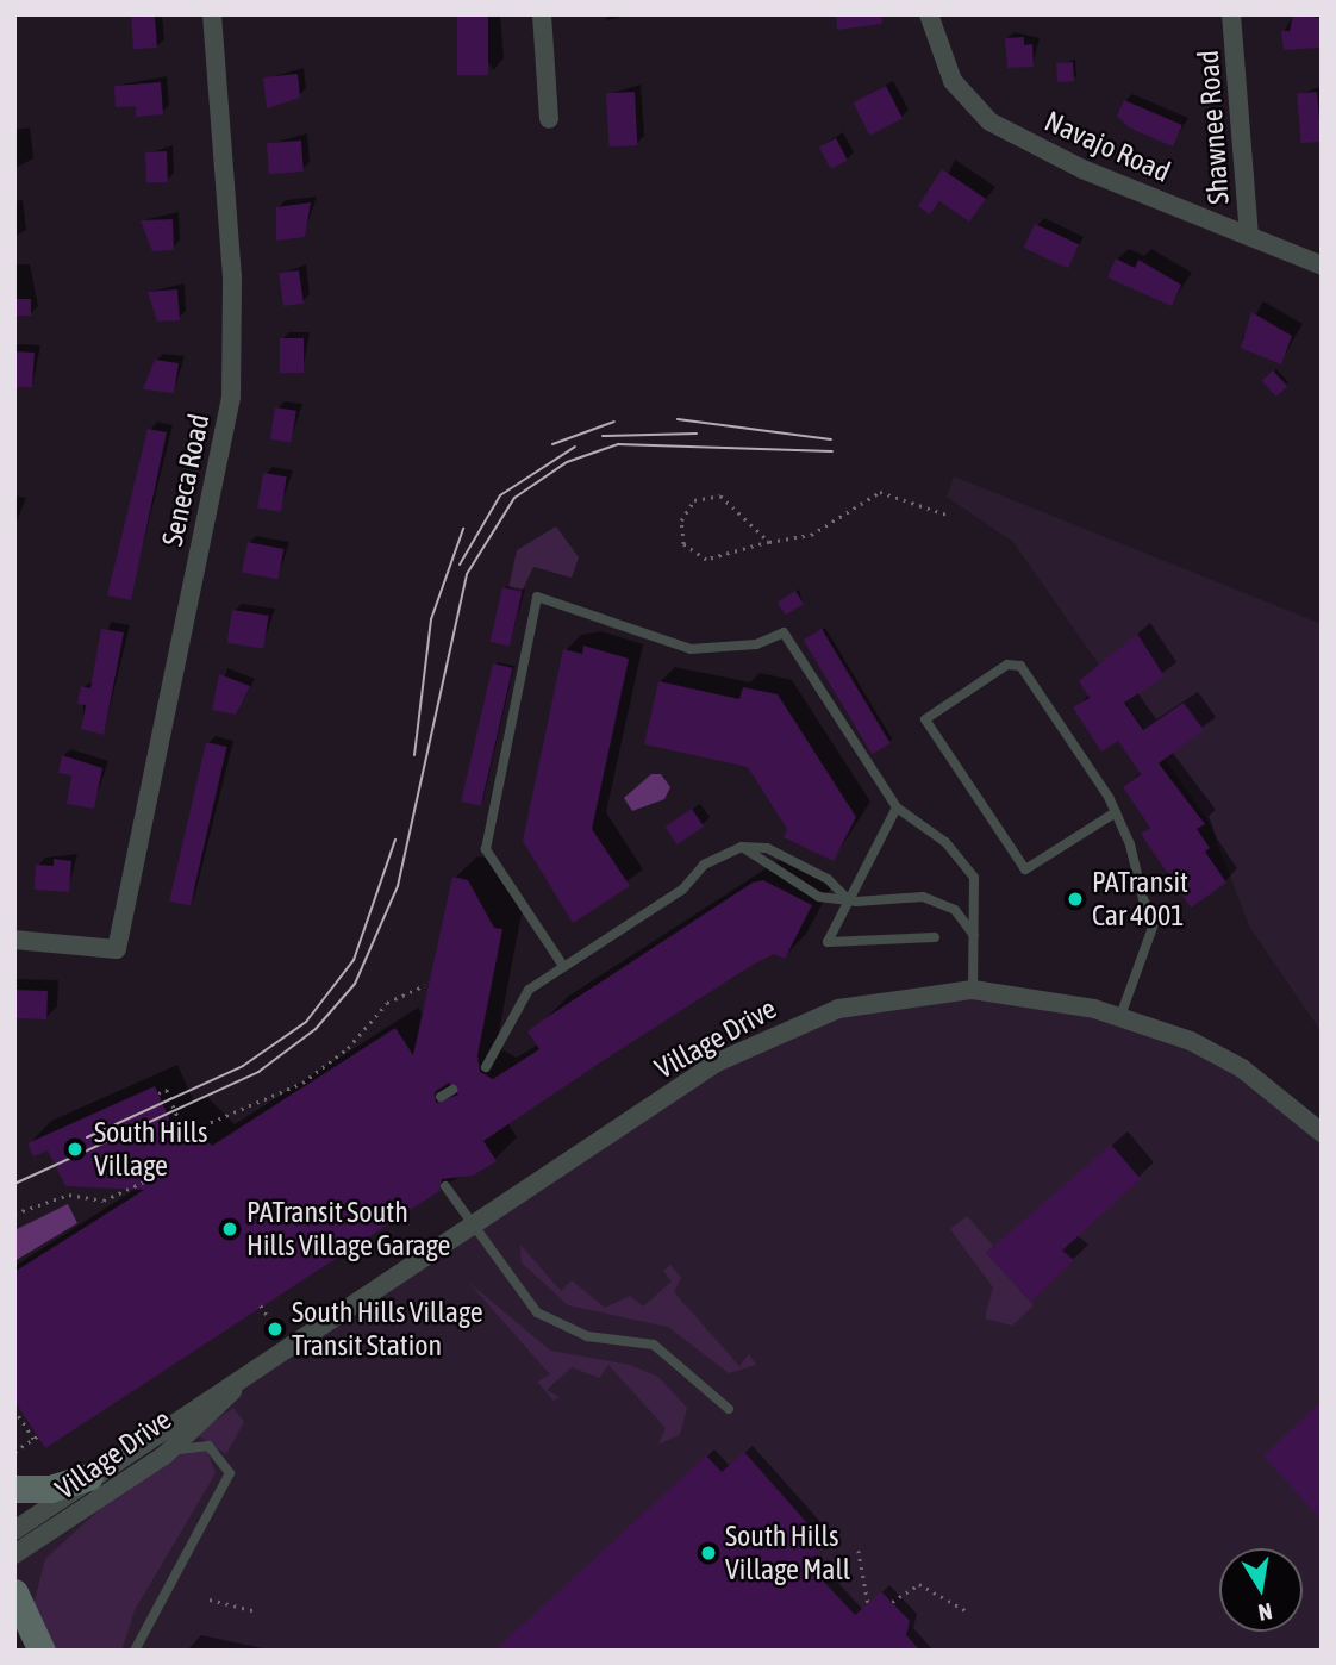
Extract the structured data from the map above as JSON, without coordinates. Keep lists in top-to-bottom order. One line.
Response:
{"streets":{"street":["Shawnee Road","Navajo Road","Seneca Road","Village Drive"]},"crossings":[["Shawnee Road","Navajo Road"]],"places":["PATransit Car 4001","South Hills Village","PATransit South Hills Village Garage","South Hills Village Transit Station","South Hills Village Mall"],"north":"bottom"}
